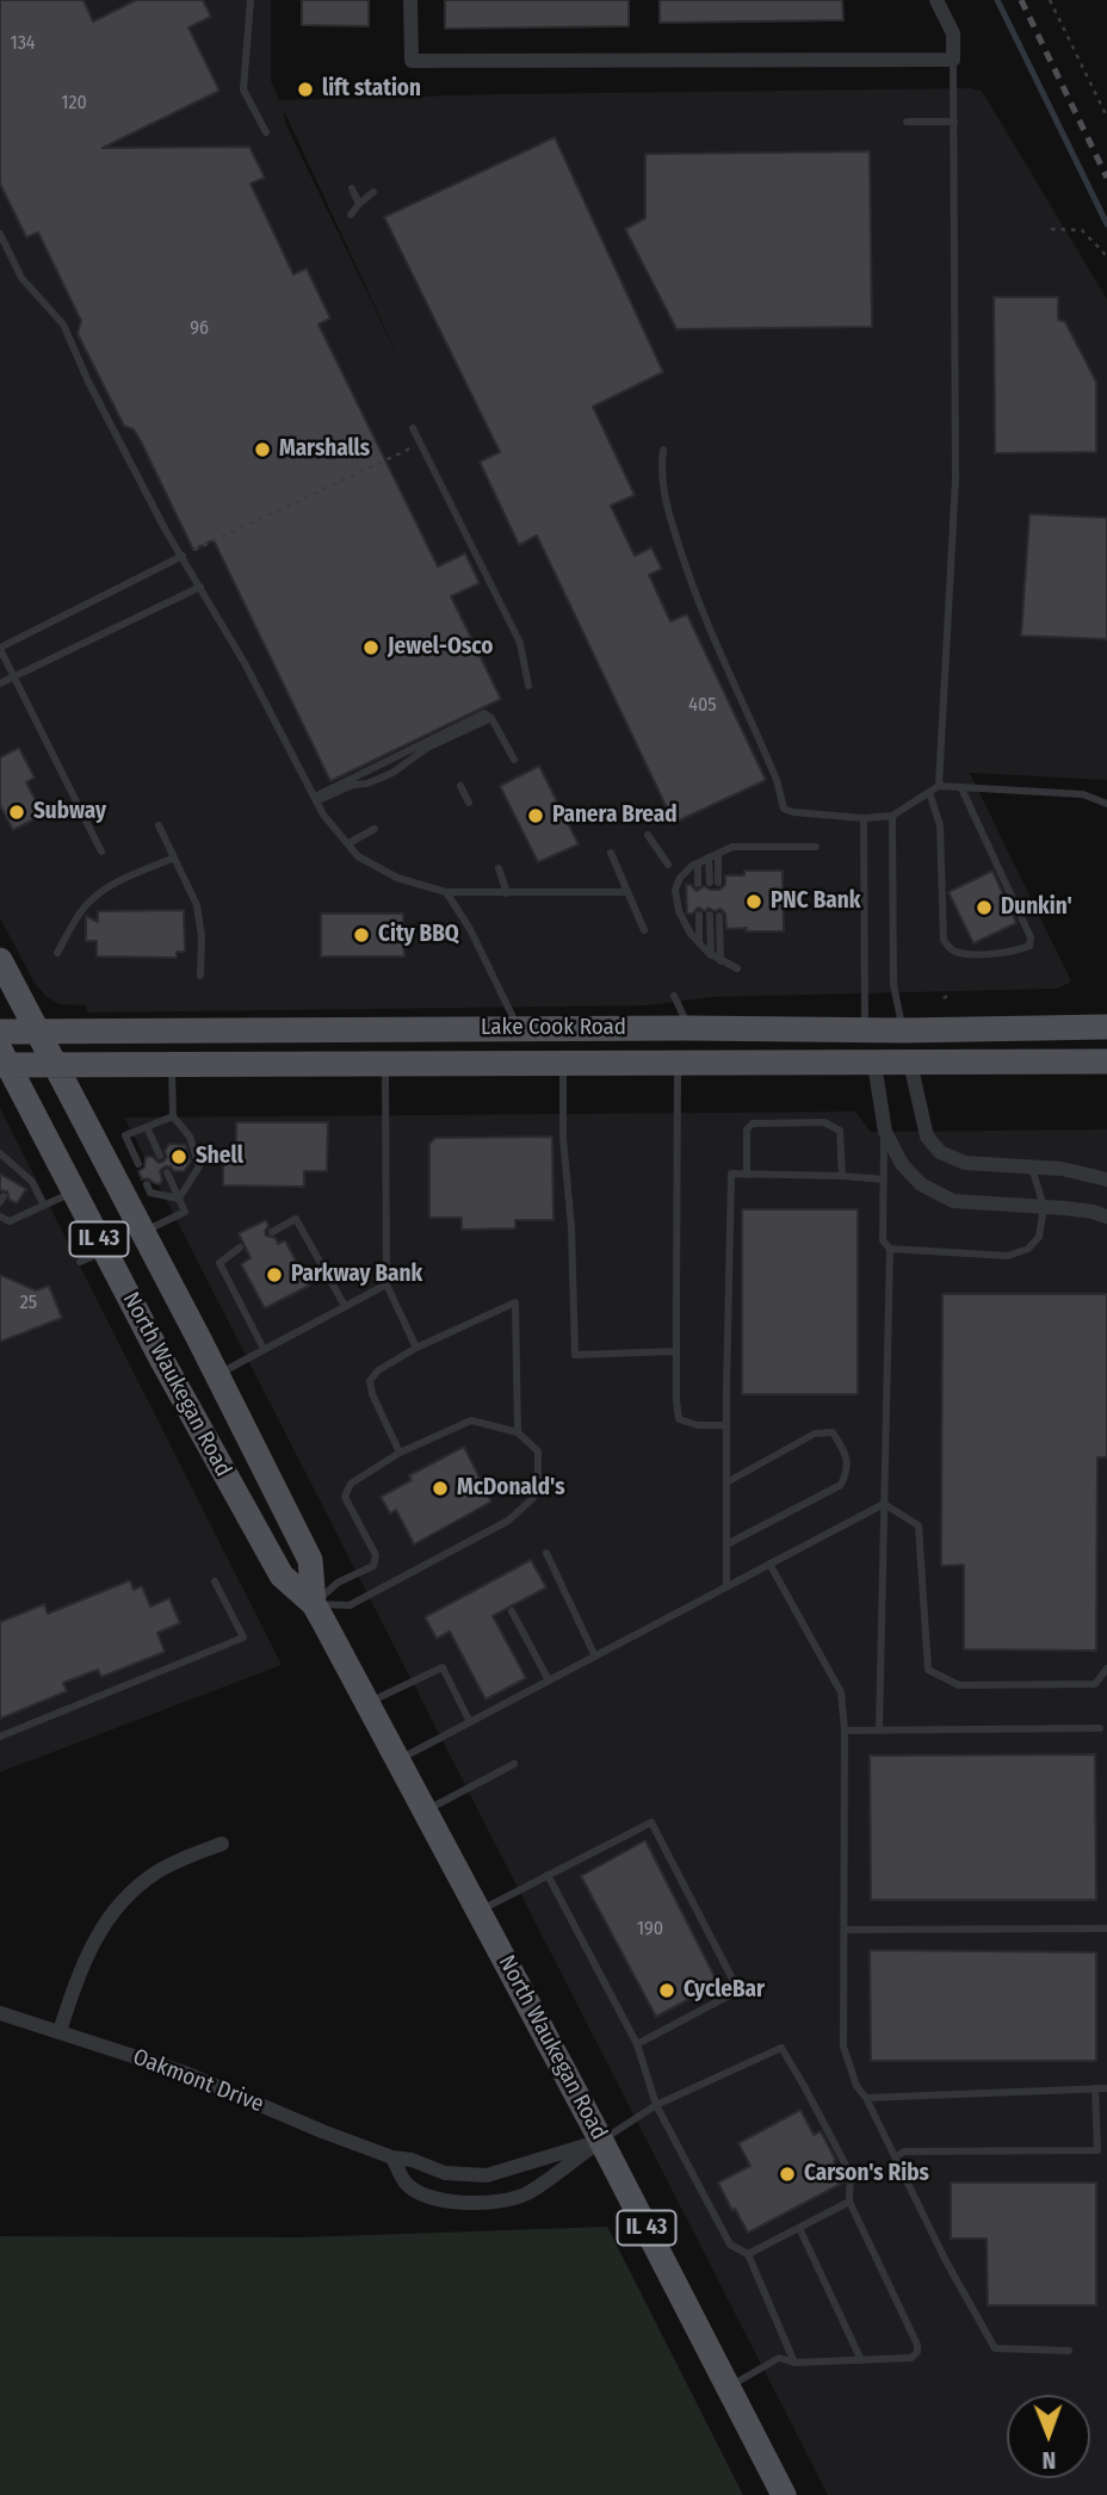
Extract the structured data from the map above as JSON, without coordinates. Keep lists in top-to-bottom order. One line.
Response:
{"streets":{"main road":["Lake Cook Road","IL 43","North Waukegan Road"],"street":["Oakmont Drive"]},"crossings":[["Lake Cook Road","IL 43"],["Lake Cook Road","North Waukegan Road"],["IL 43","North Waukegan Road"],["North Waukegan Road","Oakmont Drive"]],"places":["lift station","Marshalls","Jewel-Osco","Subway","Panera Bread","PNC Bank","Dunkin'","City BBQ","Shell","Parkway Bank","McDonald's","CycleBar","Carson's Ribs"],"house_numbers":["134","120","96","405","25","190"],"north":"bottom"}
